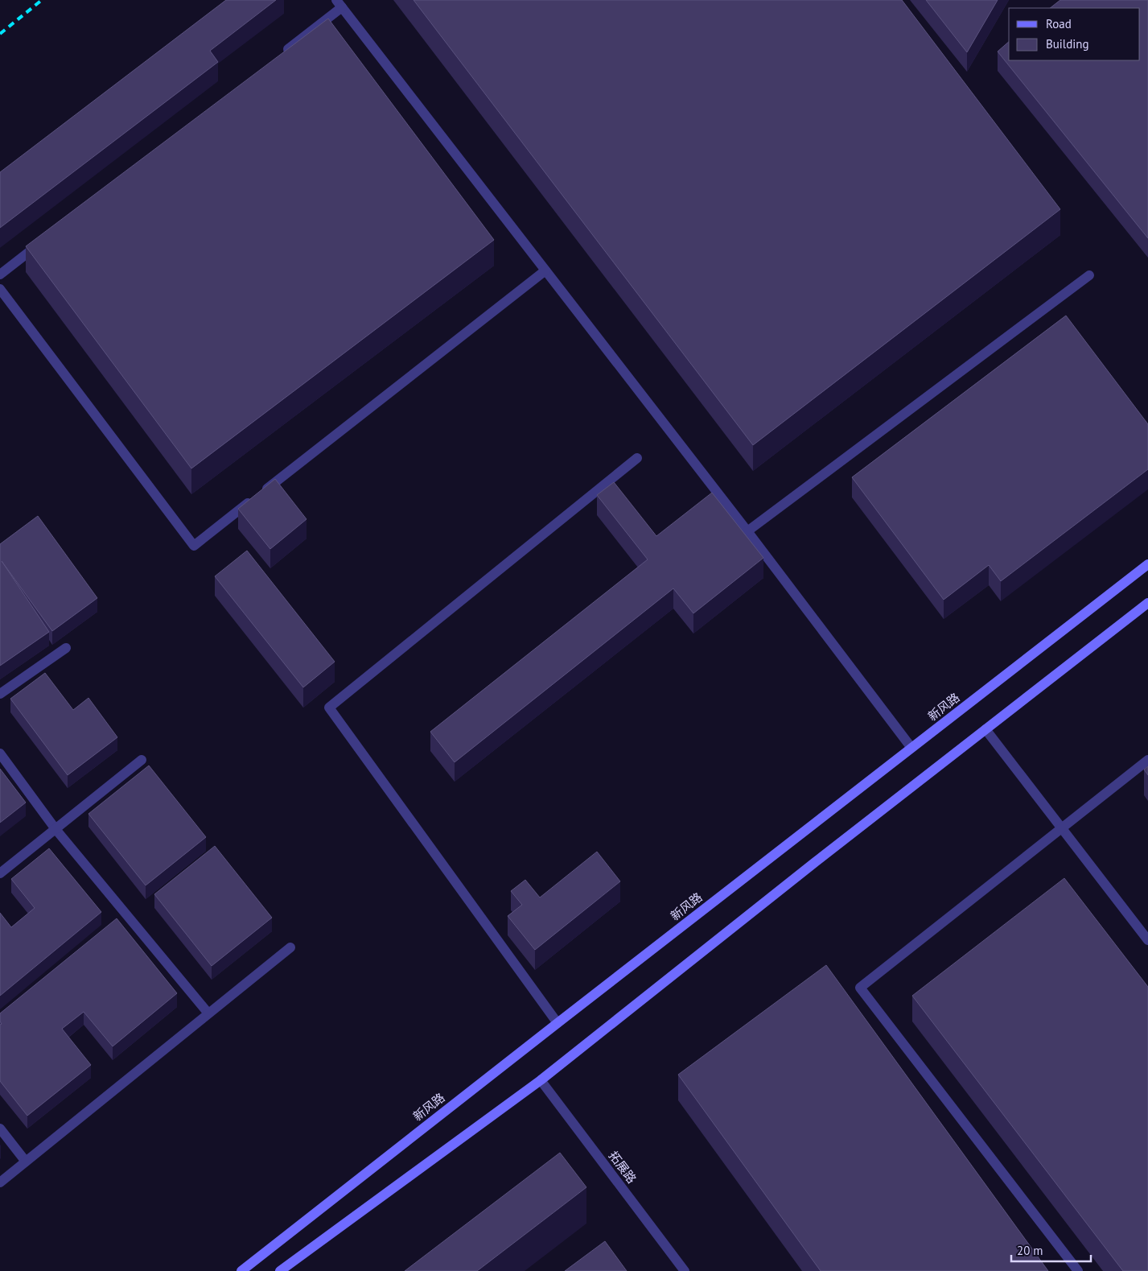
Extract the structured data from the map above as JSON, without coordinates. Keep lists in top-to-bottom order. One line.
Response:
{"streets":{"street":["新风路","拓展路"]},"legend":["Road","Building"],"scale_bar":"20 m"}
